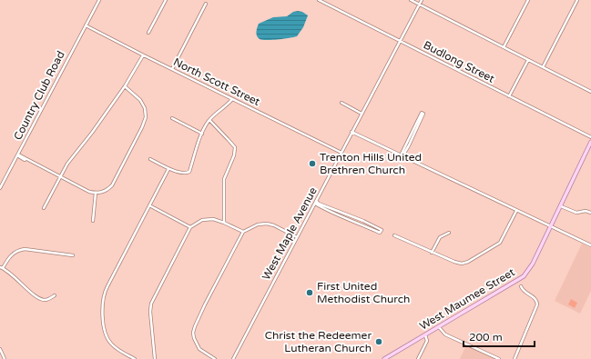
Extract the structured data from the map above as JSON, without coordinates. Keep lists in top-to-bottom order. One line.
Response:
{"streets":{"main road":["West Maumee Street"],"street":["Budlong Street","North Scott Street","Country Club Road","West Maple Avenue"]},"crossings":[["Budlong Street","West Maple Avenue"],["North Scott Street","Country Club Road"],["North Scott Street","West Maple Avenue"]],"places":["Trenton Hills United Brethren Church","First United Methodist Church","Christ the Redeemer Lutheran Church"],"scale_bar":"200 m"}
